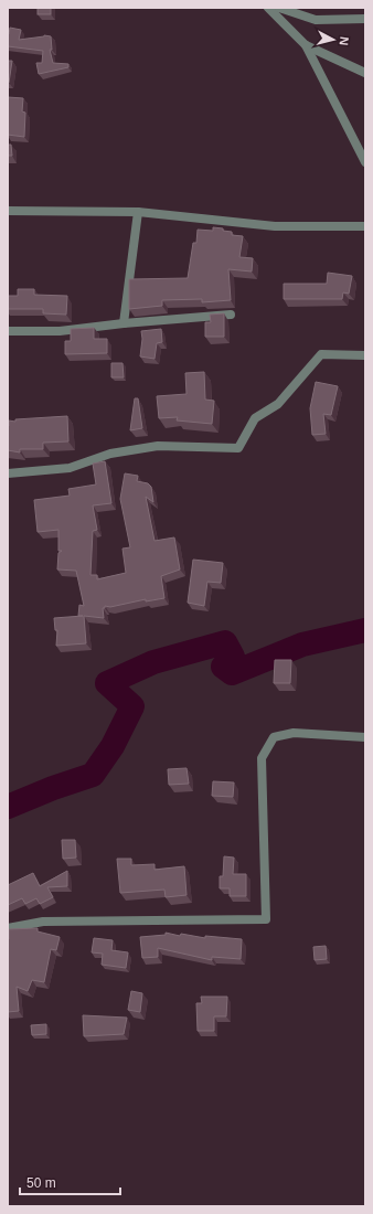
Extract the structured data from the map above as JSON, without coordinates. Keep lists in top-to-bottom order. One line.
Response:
{"scale_bar":"50 m","north":"right"}
